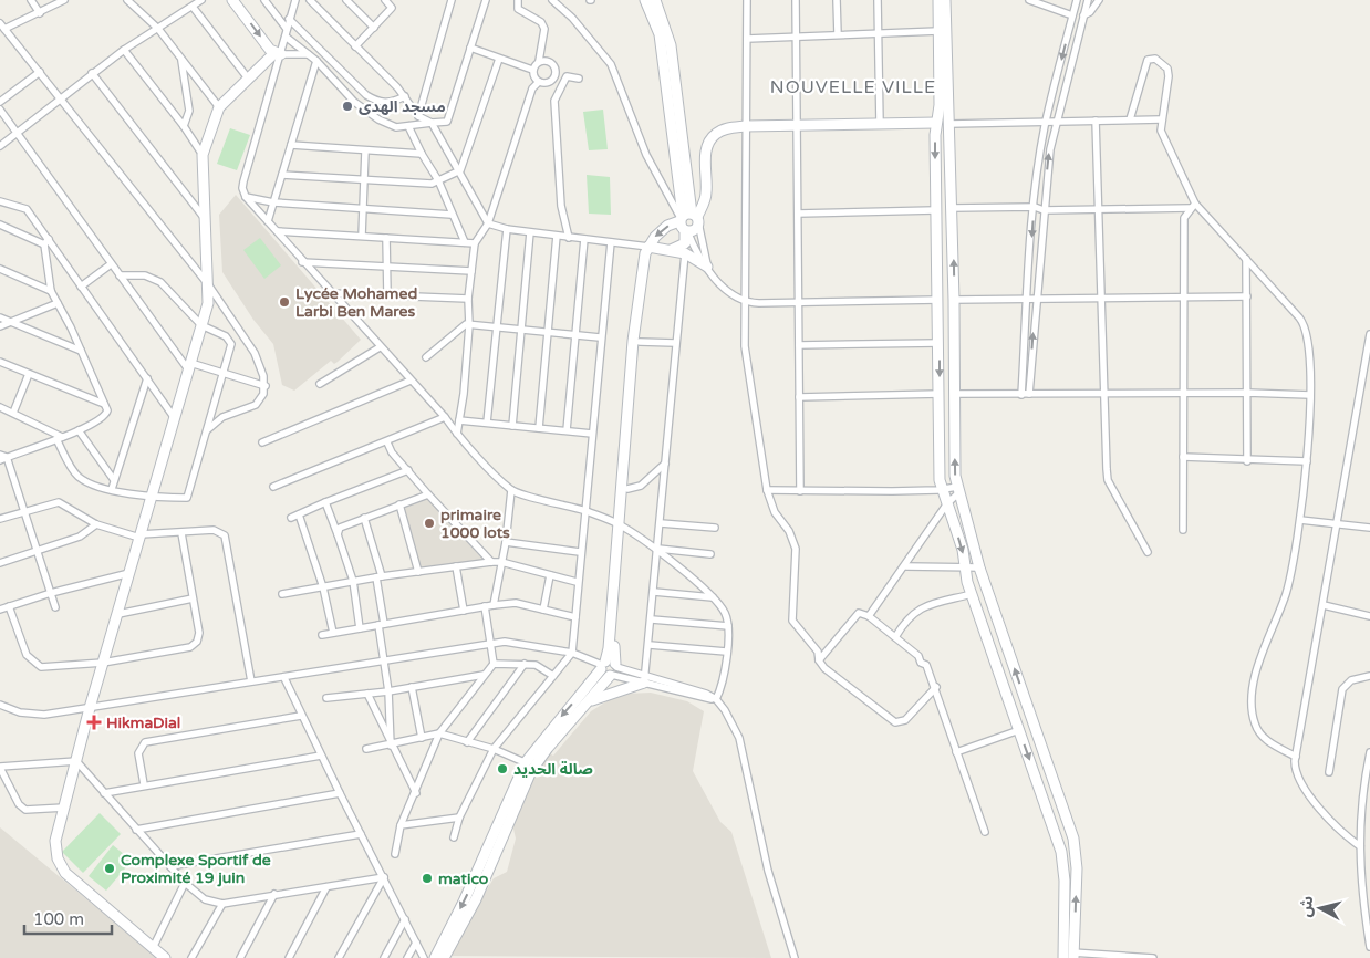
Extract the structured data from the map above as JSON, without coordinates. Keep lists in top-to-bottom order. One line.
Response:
{"districts":["NOUVELLE VILLE"],"places":{"other":["مسجد الهدى","Lycée Mohamed Larbi Ben Mares","primaire 1000 lots","صالة الحديد","Complexe Sportif de Proximité 19 juin","matico"],"health":["HikmaDial"]},"scale_bar":"100 m","north":"left"}
